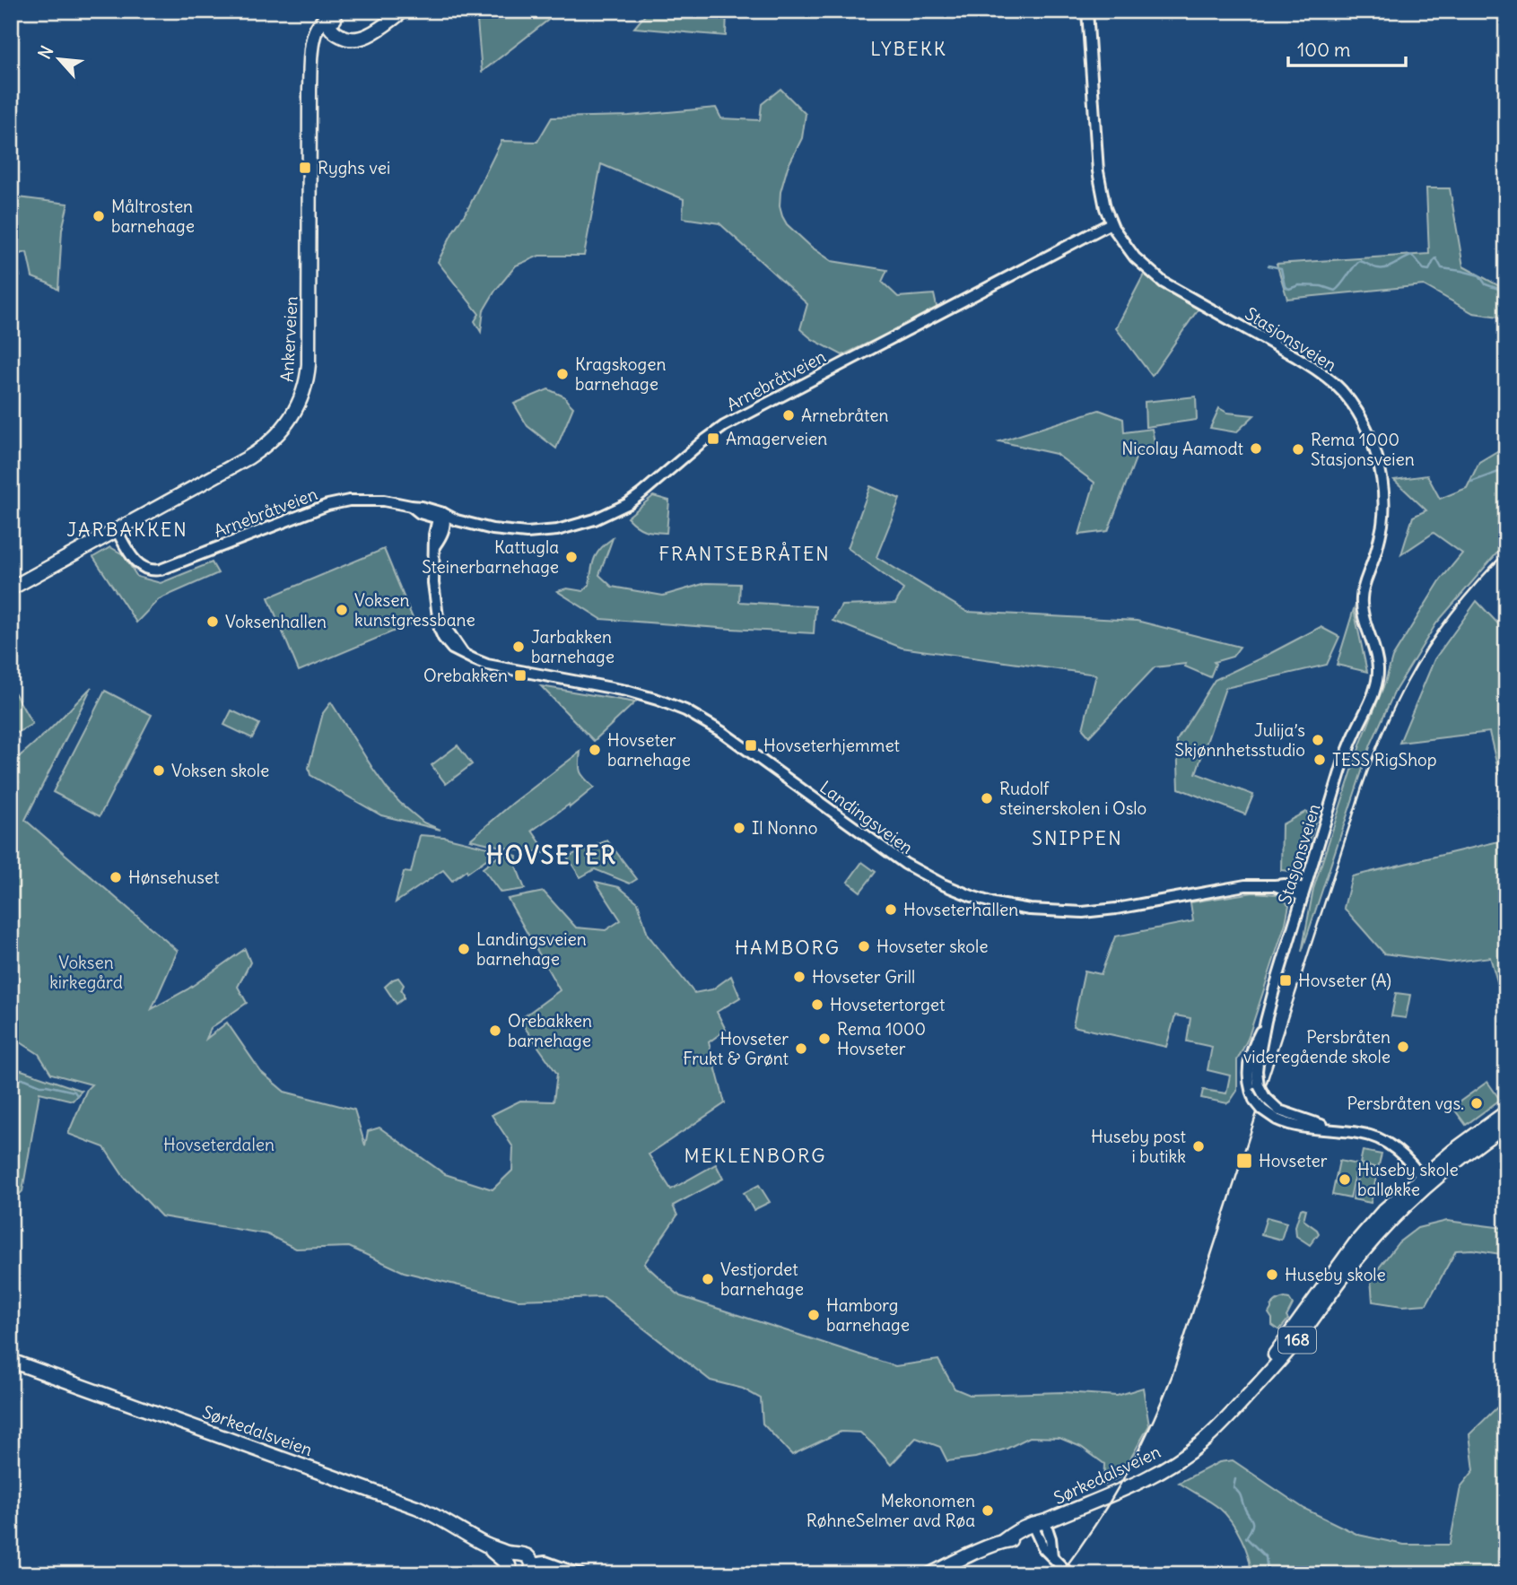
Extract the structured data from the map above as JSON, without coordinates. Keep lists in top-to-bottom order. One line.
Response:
{"streets":{"main road":["Ankerveien","168","Sørkedalsveien"],"street":["Stasjonsveien","Arnebråtveien","Landingsveien"]},"crossings":[["Ankerveien","Arnebråtveien"],["Stasjonsveien","Arnebråtveien"],["Stasjonsveien","Landingsveien"],["Arnebråtveien","Landingsveien"]],"districts":["LYBEKK","JARBAKKEN","FRANTSEBRÅTEN","SNIPPEN","HOVSETER","HAMBORG","MEKLENBORG"],"parks":["Voksen kirkegård","Hovseterdalen"],"places":{"transit":["Ryghs vei","Amagerveien","Orebakken","Hovseterhjemmet","Hovseter (A)","Hovseter"],"other":["Måltrosten barnehage","Kragskogen barnehage","Arnebråten","Nicolay Aamodt","Rema 1000 Stasjonsveien","Kattugla Steinerbarnehage","Voksen kunstgressbane","Voksenhallen","Jarbakken barnehage","Julija’s Skjønnhetsstudio","Hovseter barnehage","TESS RigShop","Voksen skole","Rudolf steinerskolen i Oslo","Il Nonno","Hønsehuset","Hovseterhallen","Hovseter skole","Landingsveien barnehage","Hovseter Grill","Hovsetertorget","Orebakken barnehage","Rema 1000 Hovseter","Persbråten videregående skole","Hovseter Frukt & Grønt","Persbråten vgs.","Huseby post i butikk","Huseby skole balløkke","Huseby skole","Vestjordet barnehage","Hamborg barnehage","Mekonomen RøhneSelmer avd Røa"]},"scale_bar":"100 m","north":"top left"}
